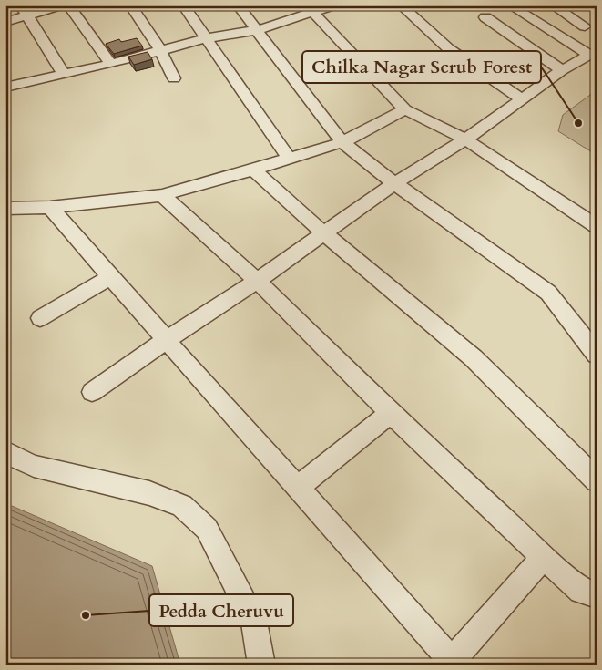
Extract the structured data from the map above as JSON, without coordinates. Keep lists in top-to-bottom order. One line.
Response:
{"places":["Chilka Nagar Scrub Forest","Pedda Cheruvu"]}
